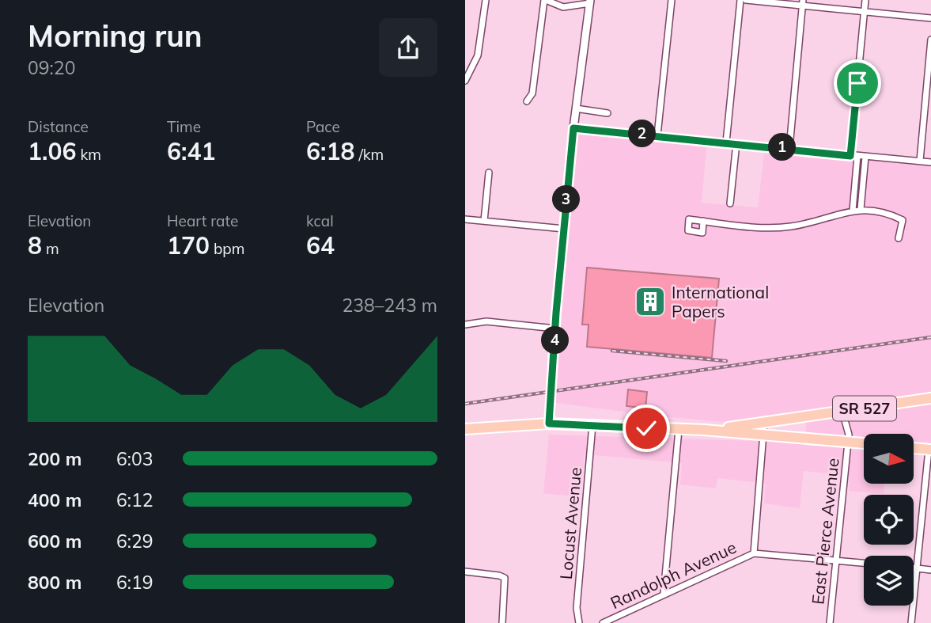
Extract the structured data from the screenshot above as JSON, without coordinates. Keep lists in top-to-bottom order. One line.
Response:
{"streets":{"main road":["SR 527"],"street":["Locust Avenue","East Pierce Avenue","Randolph Avenue"]},"crossings":[["SR 527","Locust Avenue"],["SR 527","East Pierce Avenue"],["East Pierce Avenue","Randolph Avenue"]],"places":{"building":["International Papers"]},"north":"right","page":{"heading":["Morning run","09:20"],"stats":[["Distance","1.06 km"],["Time","6:41"],["Pace","6:18 /km"],["Elevation","8 m"],["Heart rate","170 bpm"],["kcal","64"]],"pins":["2","1","3","4"],"chart":["Elevation","238–243 m"],"list":[{"name":"200 m","note":"6:03"},{"name":"400 m","note":"6:12"},{"name":"600 m","note":"6:29"},{"name":"800 m","note":"6:19"}]}}
